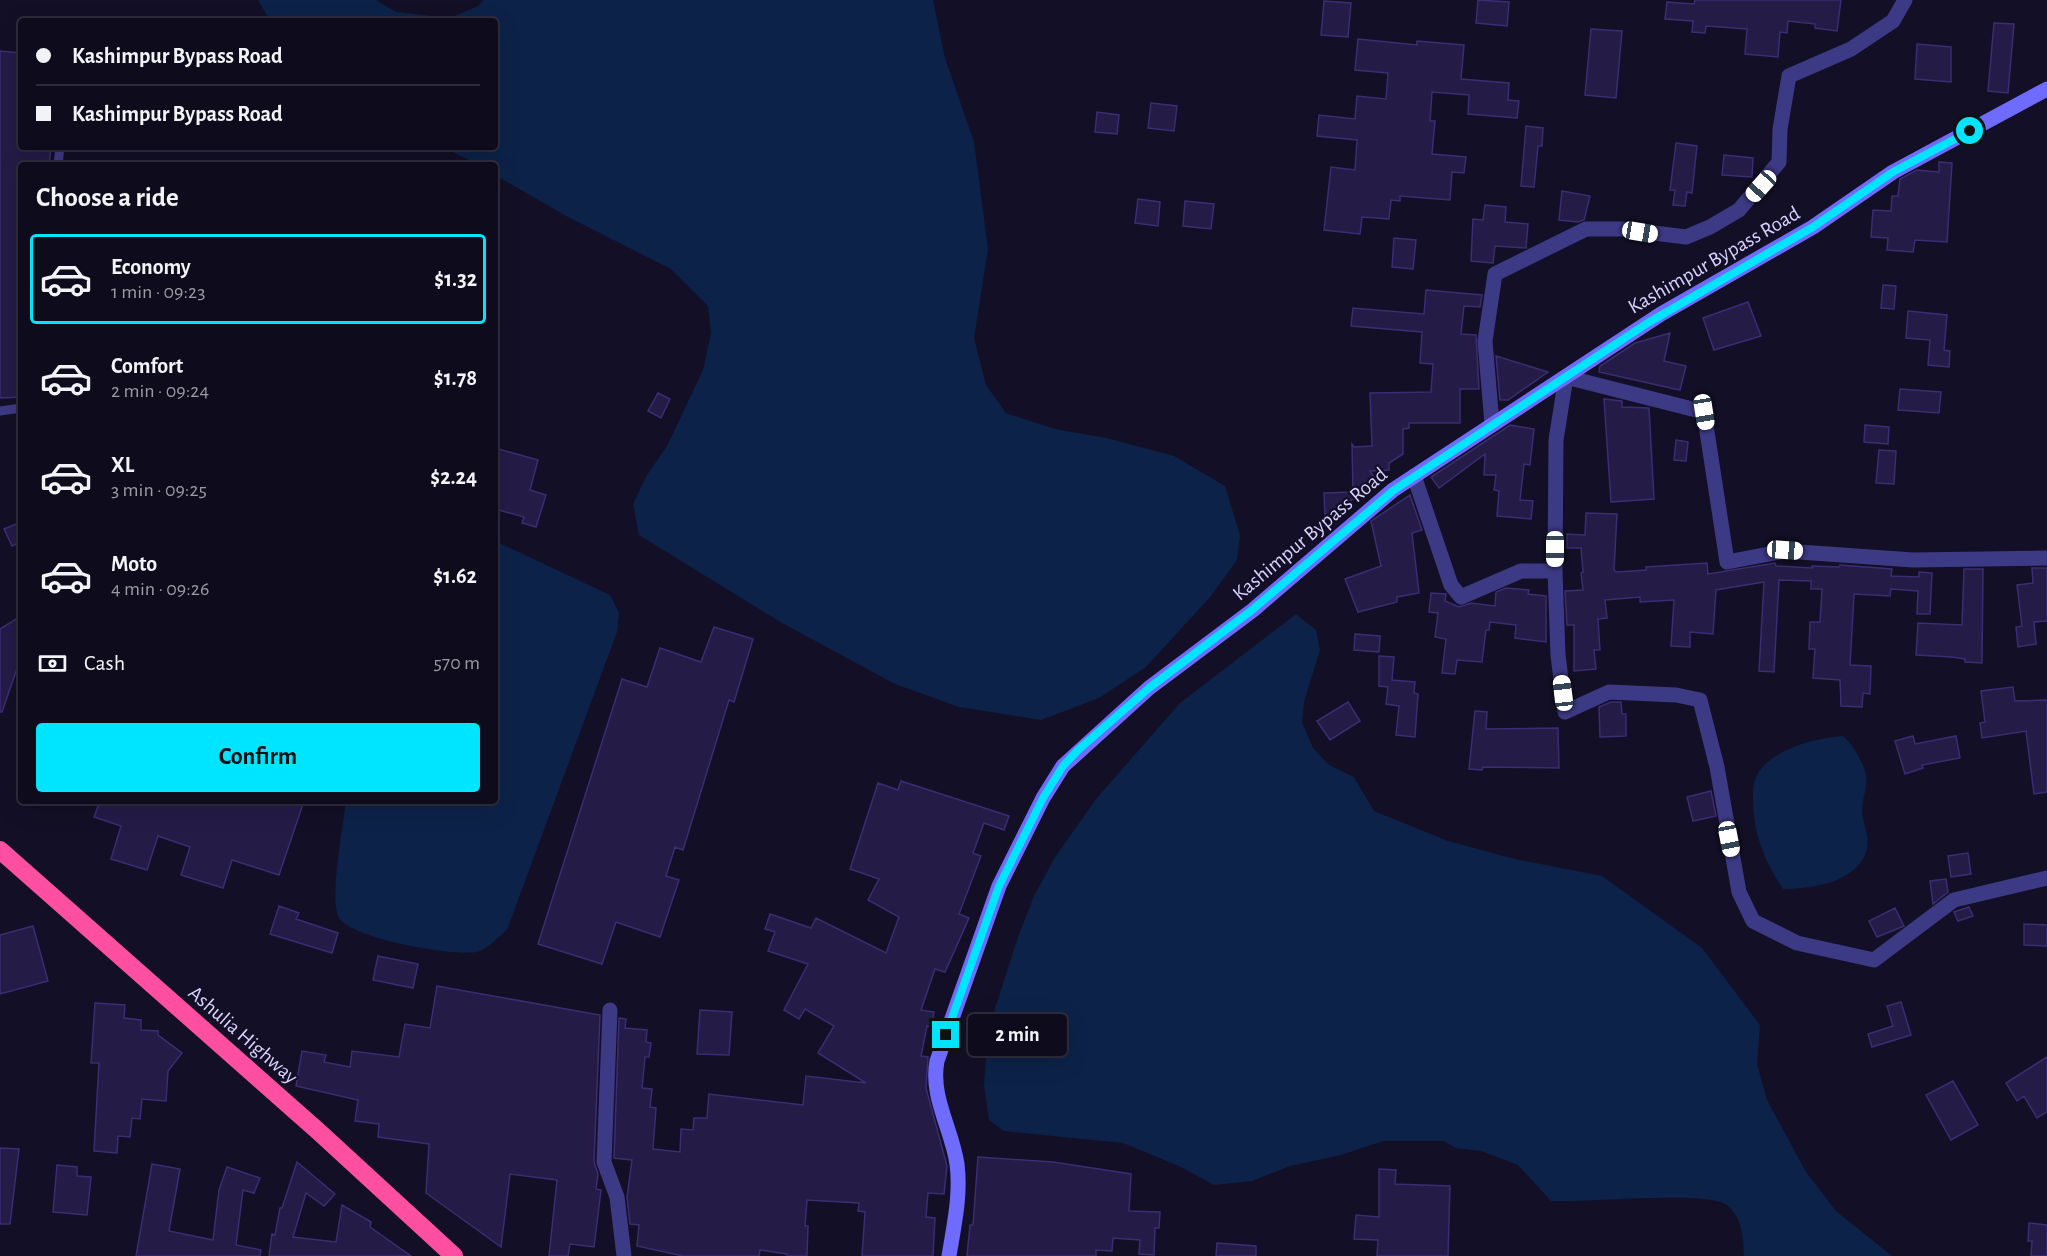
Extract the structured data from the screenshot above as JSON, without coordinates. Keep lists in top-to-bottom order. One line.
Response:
{"streets":{"highway":["Ashulia Highway"],"main road":["Kashimpur Bypass Road"]},"page":{"banner":["Kashimpur Bypass Road","Kashimpur Bypass Road"],"heading":"Choose a ride","list":[{"name":"Economy","note":"1 min · 09:23","value":"$1.32"},{"name":"Comfort","note":"2 min · 09:24","value":"$1.78"},{"name":"XL","note":"3 min · 09:25","value":"$2.24"},{"name":"Moto","note":"4 min · 09:26","value":"$1.62"}],"pay":["Cash","570 m"],"buttons":"Confirm","bubble":"2 min"}}
